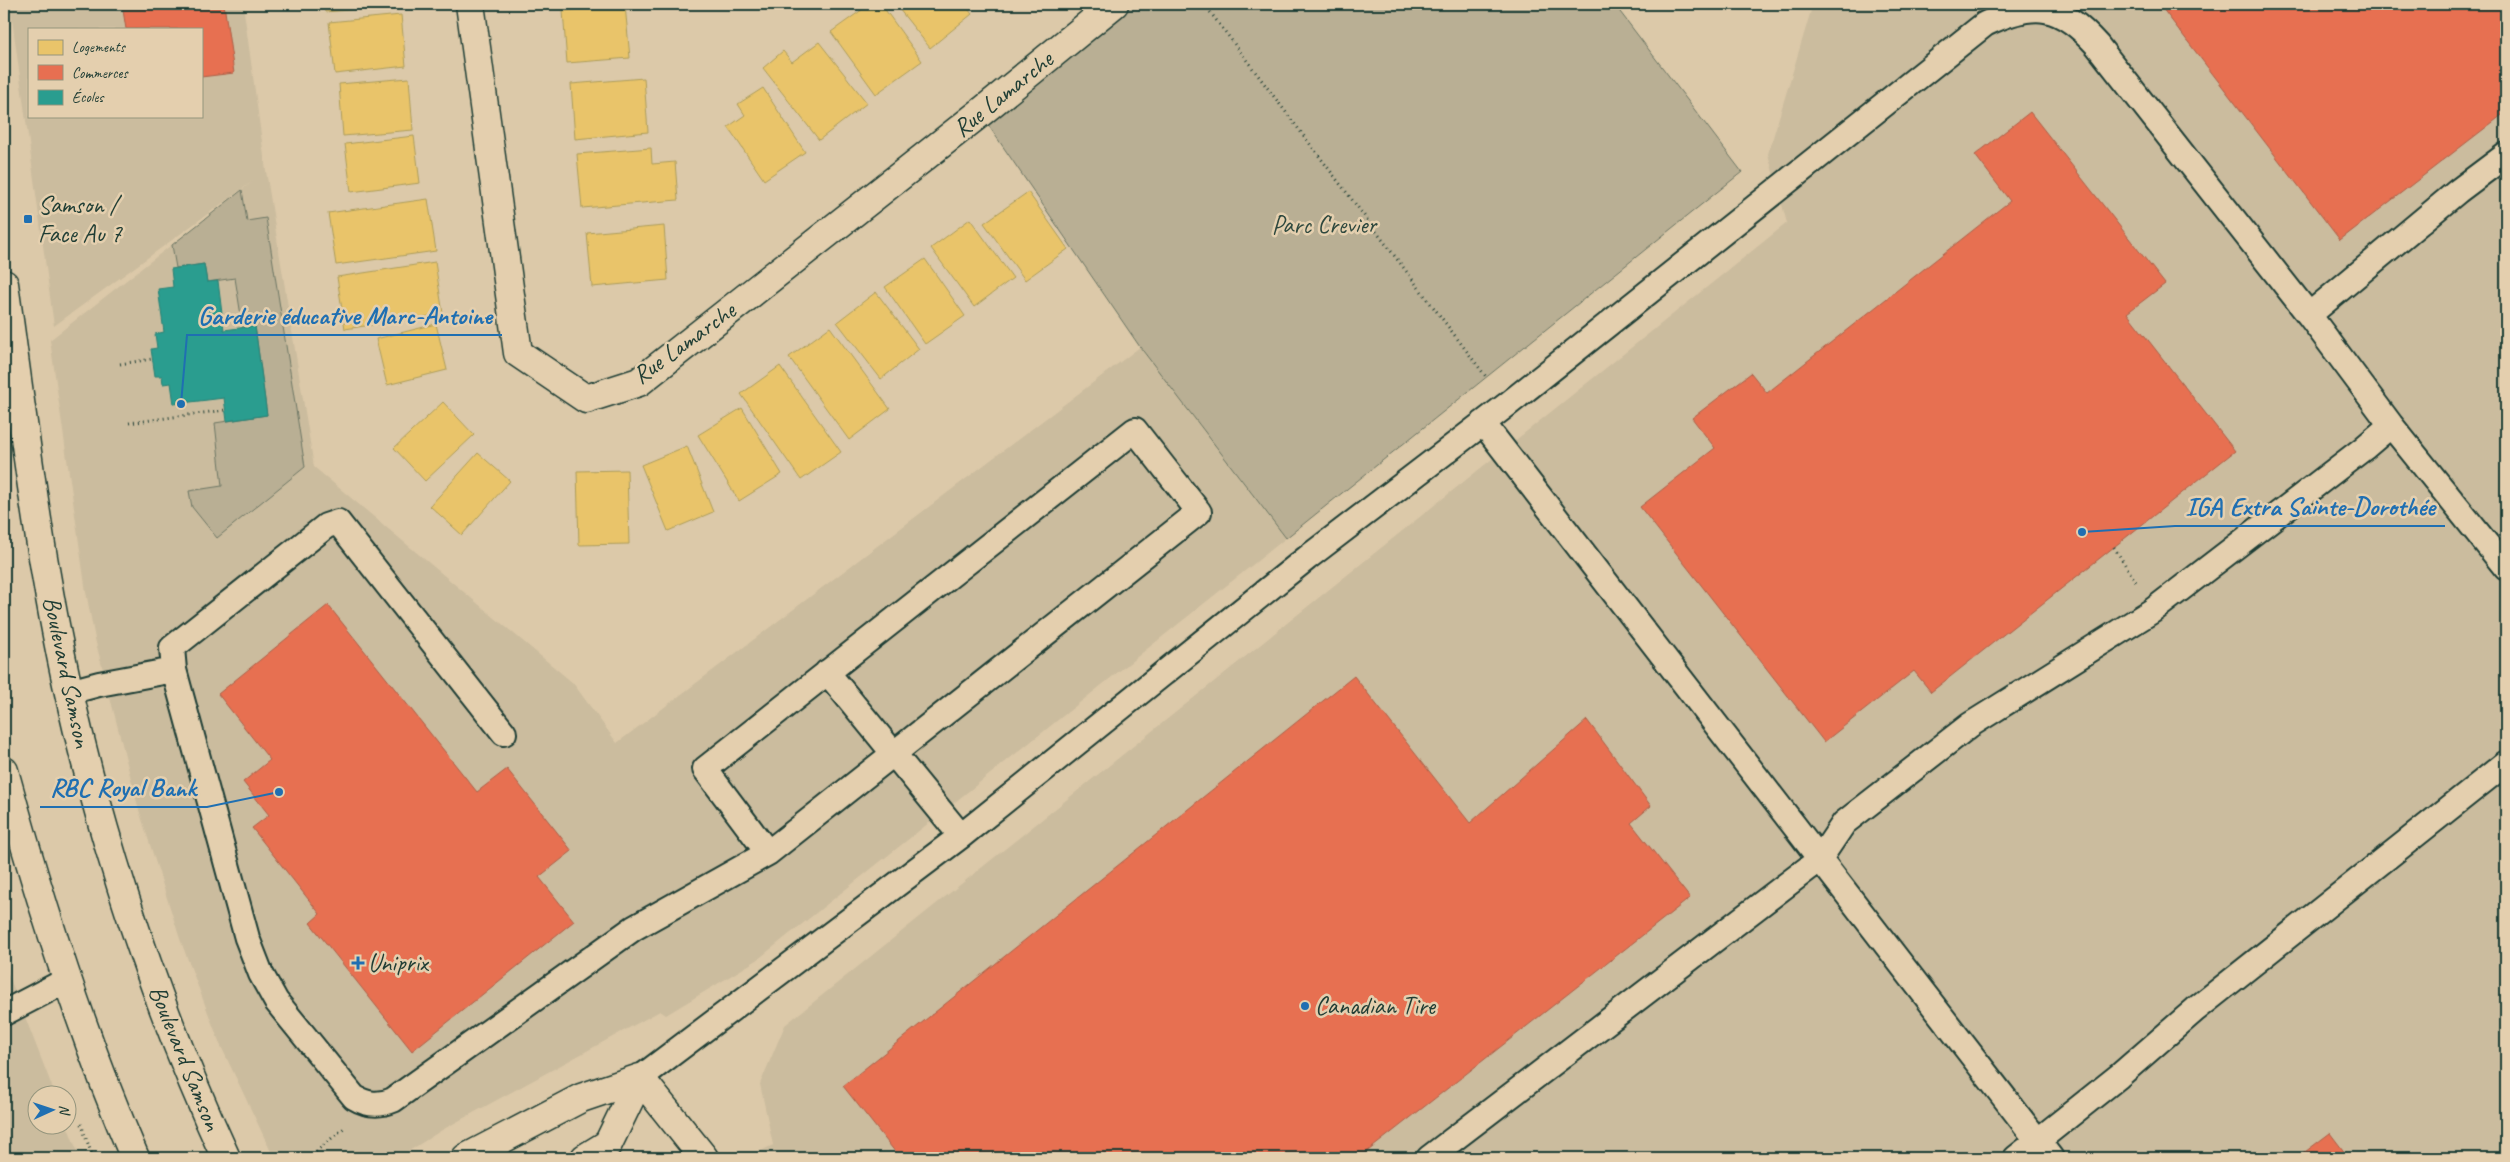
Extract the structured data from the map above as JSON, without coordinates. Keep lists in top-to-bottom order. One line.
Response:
{"streets":{"street":["Rue Lamarche","Boulevard Samson"]},"parks":["Parc Crevier"],"places":{"transit":["Samson / Face Au 7"],"other":["Garderie éducative Marc-Antoine","IGA Extra Sainte-Dorothée","RBC Royal Bank","Canadian Tire"],"health":["Uniprix"]},"legend":["Logements","Commerces","Écoles"],"north":"right"}
